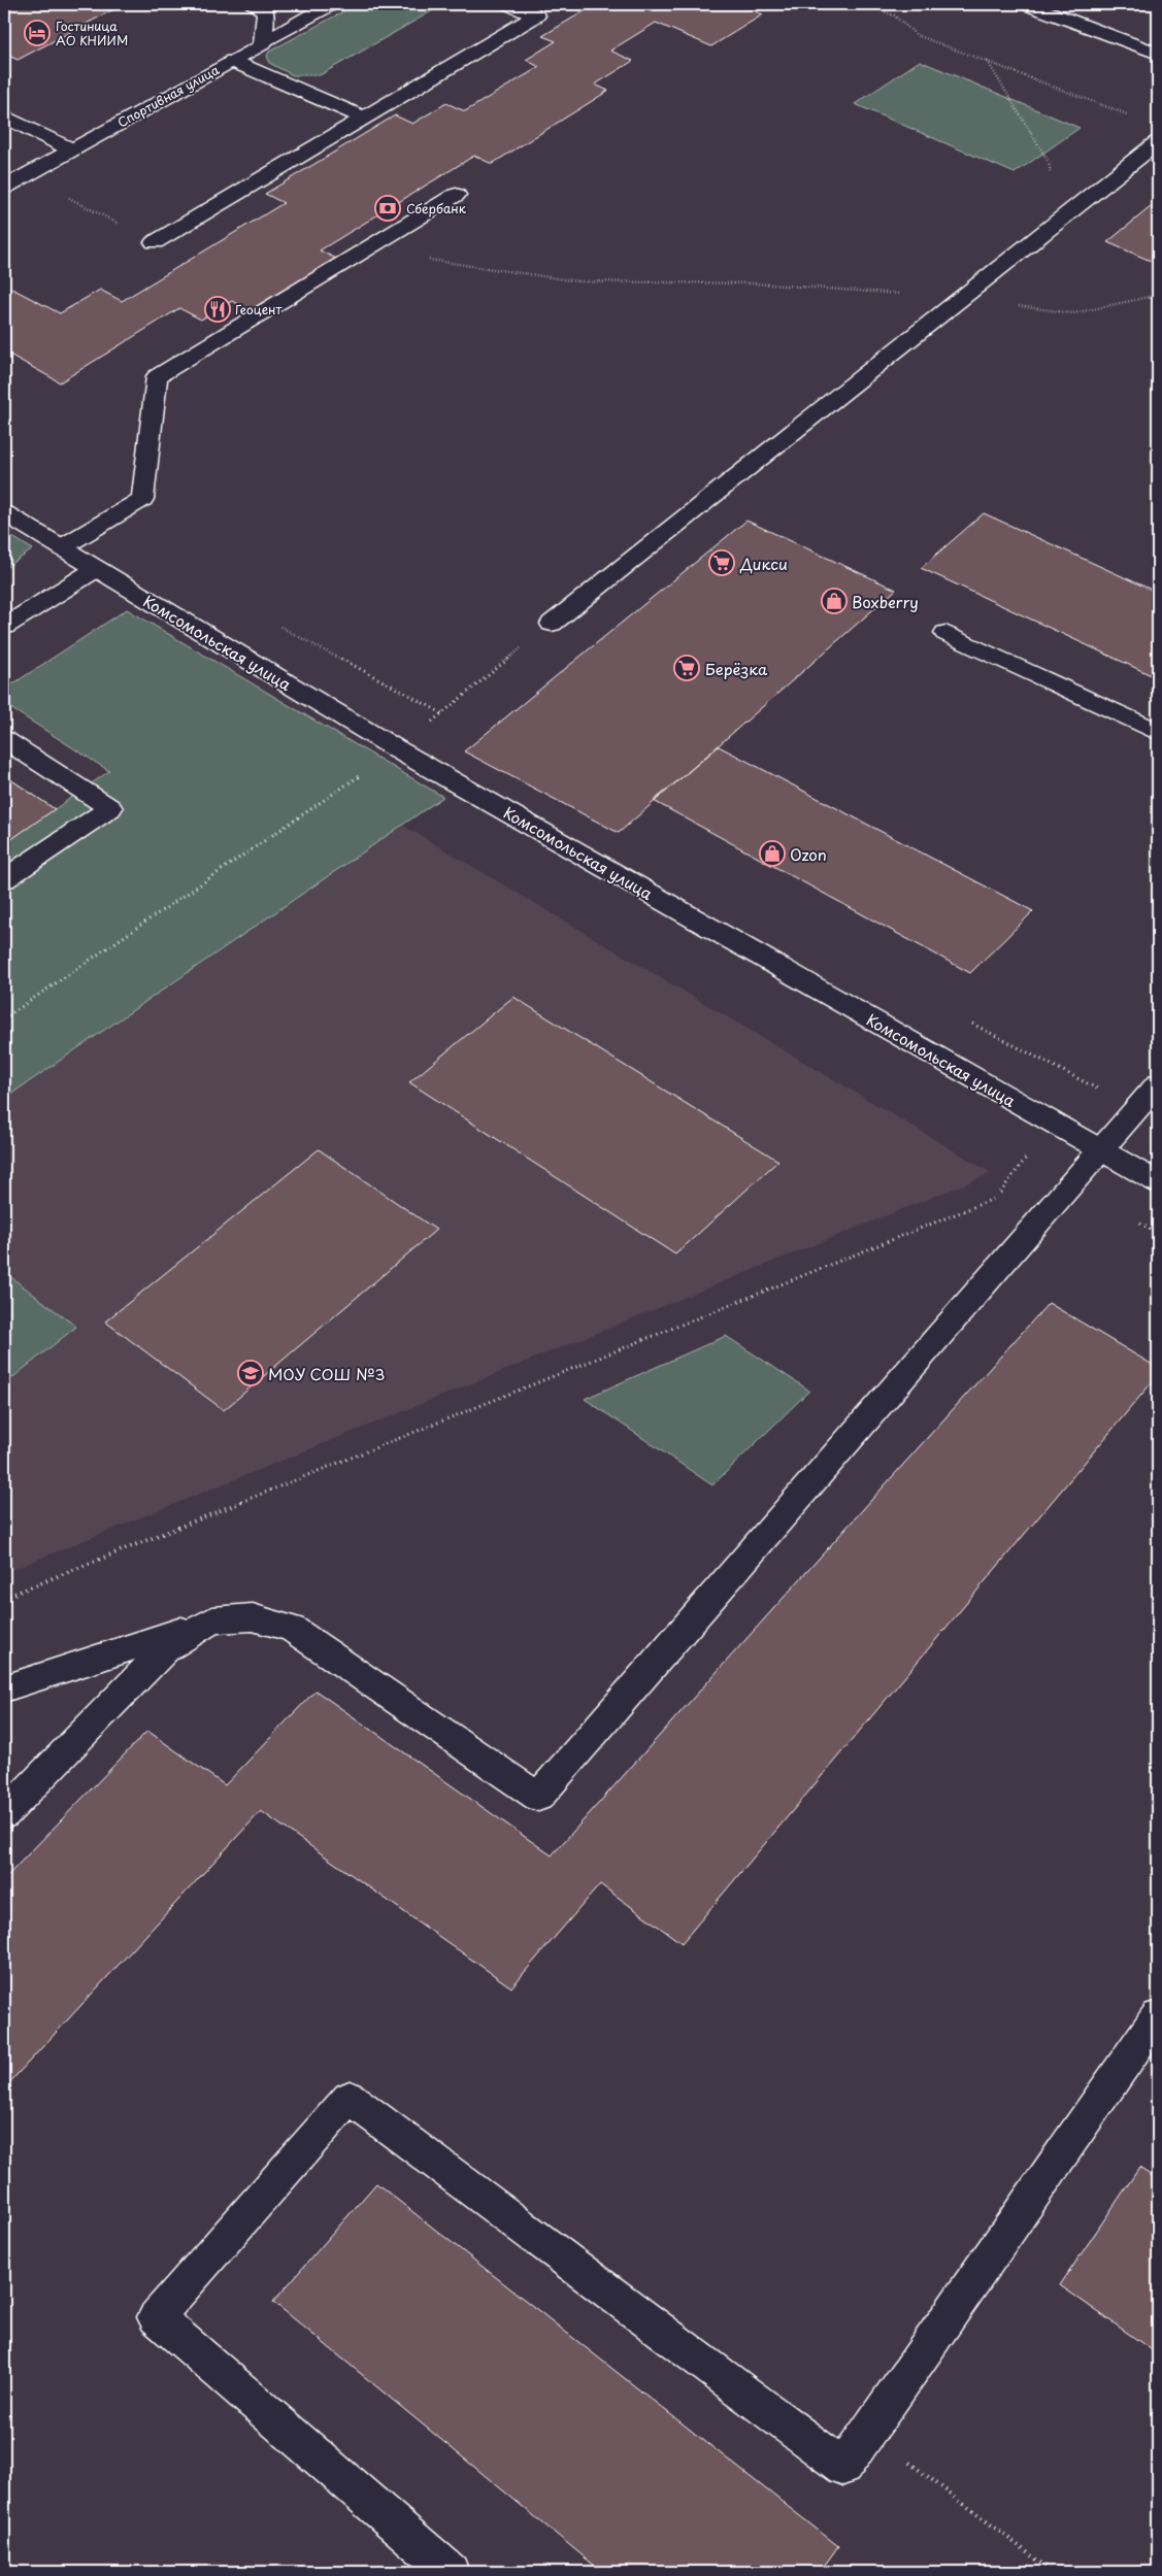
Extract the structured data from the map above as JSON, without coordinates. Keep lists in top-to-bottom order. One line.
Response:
{"streets":{"street":["Спортивная улица","Комсомольская улица"]},"places":{"hotel":["Гостиница АО КНИИМ"],"bank":["Сбербанк"],"restaurant":["Геоцент"],"supermarket":["Дикси","Берёзка"],"shop":["Boxberry","Ozon"],"school or university":["МОУ СОШ №3"]}}
